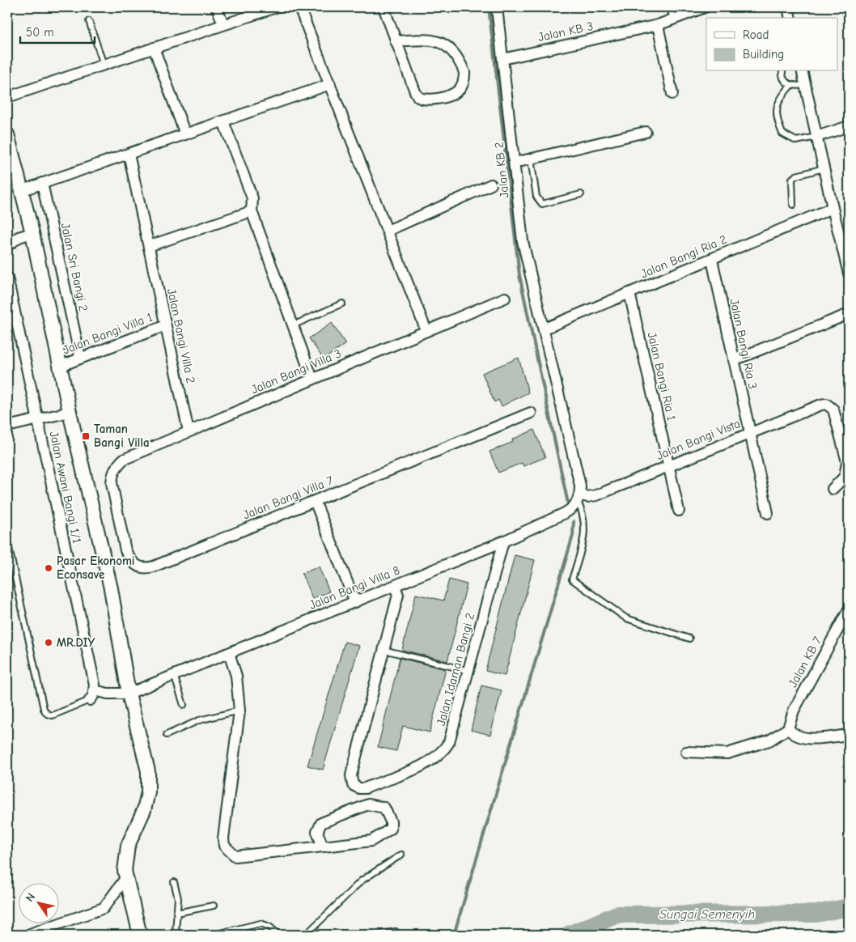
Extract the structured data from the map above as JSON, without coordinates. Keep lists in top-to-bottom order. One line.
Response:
{"streets":{"street":["Jalan KB 3","Jalan KB 2","Jalan Bangi Ria 2","Jalan Sri Bangi 2","Jalan Bangi Villa 1","Jalan Bangi Villa 2","Jalan Bangi Ria 3","Jalan Bangi Villa 3","Jalan Bangi Ria 1","Jalan Bangi Vista","Jalan Awani Bangi 1/1","Jalan Bangi Villa 7","Jalan Bangi Villa 8","Jalan KB 7","Jalan Idaman Bangi 2"]},"crossings":[["Jalan KB 3","Jalan KB 2"],["Jalan KB 2","Jalan Bangi Ria 2"],["Jalan KB 2","Jalan Bangi Vista"],["Jalan KB 2","Jalan Bangi Villa 8"],["Jalan Bangi Ria 2","Jalan Bangi Ria 3"],["Jalan Bangi Ria 2","Jalan Bangi Ria 1"],["Jalan Sri Bangi 2","Jalan Bangi Villa 1"],["Jalan Bangi Villa 1","Jalan Bangi Villa 2"],["Jalan Bangi Villa 2","Jalan Bangi Villa 3"],["Jalan Bangi Ria 3","Jalan Bangi Vista"],["Jalan Bangi Villa 3","Jalan Bangi Villa 7"],["Jalan Bangi Ria 1","Jalan Bangi Vista"],["Jalan Bangi Vista","Jalan Bangi Villa 8"],["Jalan Awani Bangi 1/1","Jalan Bangi Villa 8"],["Jalan Bangi Villa 8","Jalan Idaman Bangi 2"]],"water":["Sungai Semenyih"],"places":{"transit":["Taman Bangi Villa"],"other":["Pasar Ekonomi Econsave","MR.DIY"]},"legend":["Road","Building"],"scale_bar":"50 m","north":"top left"}
